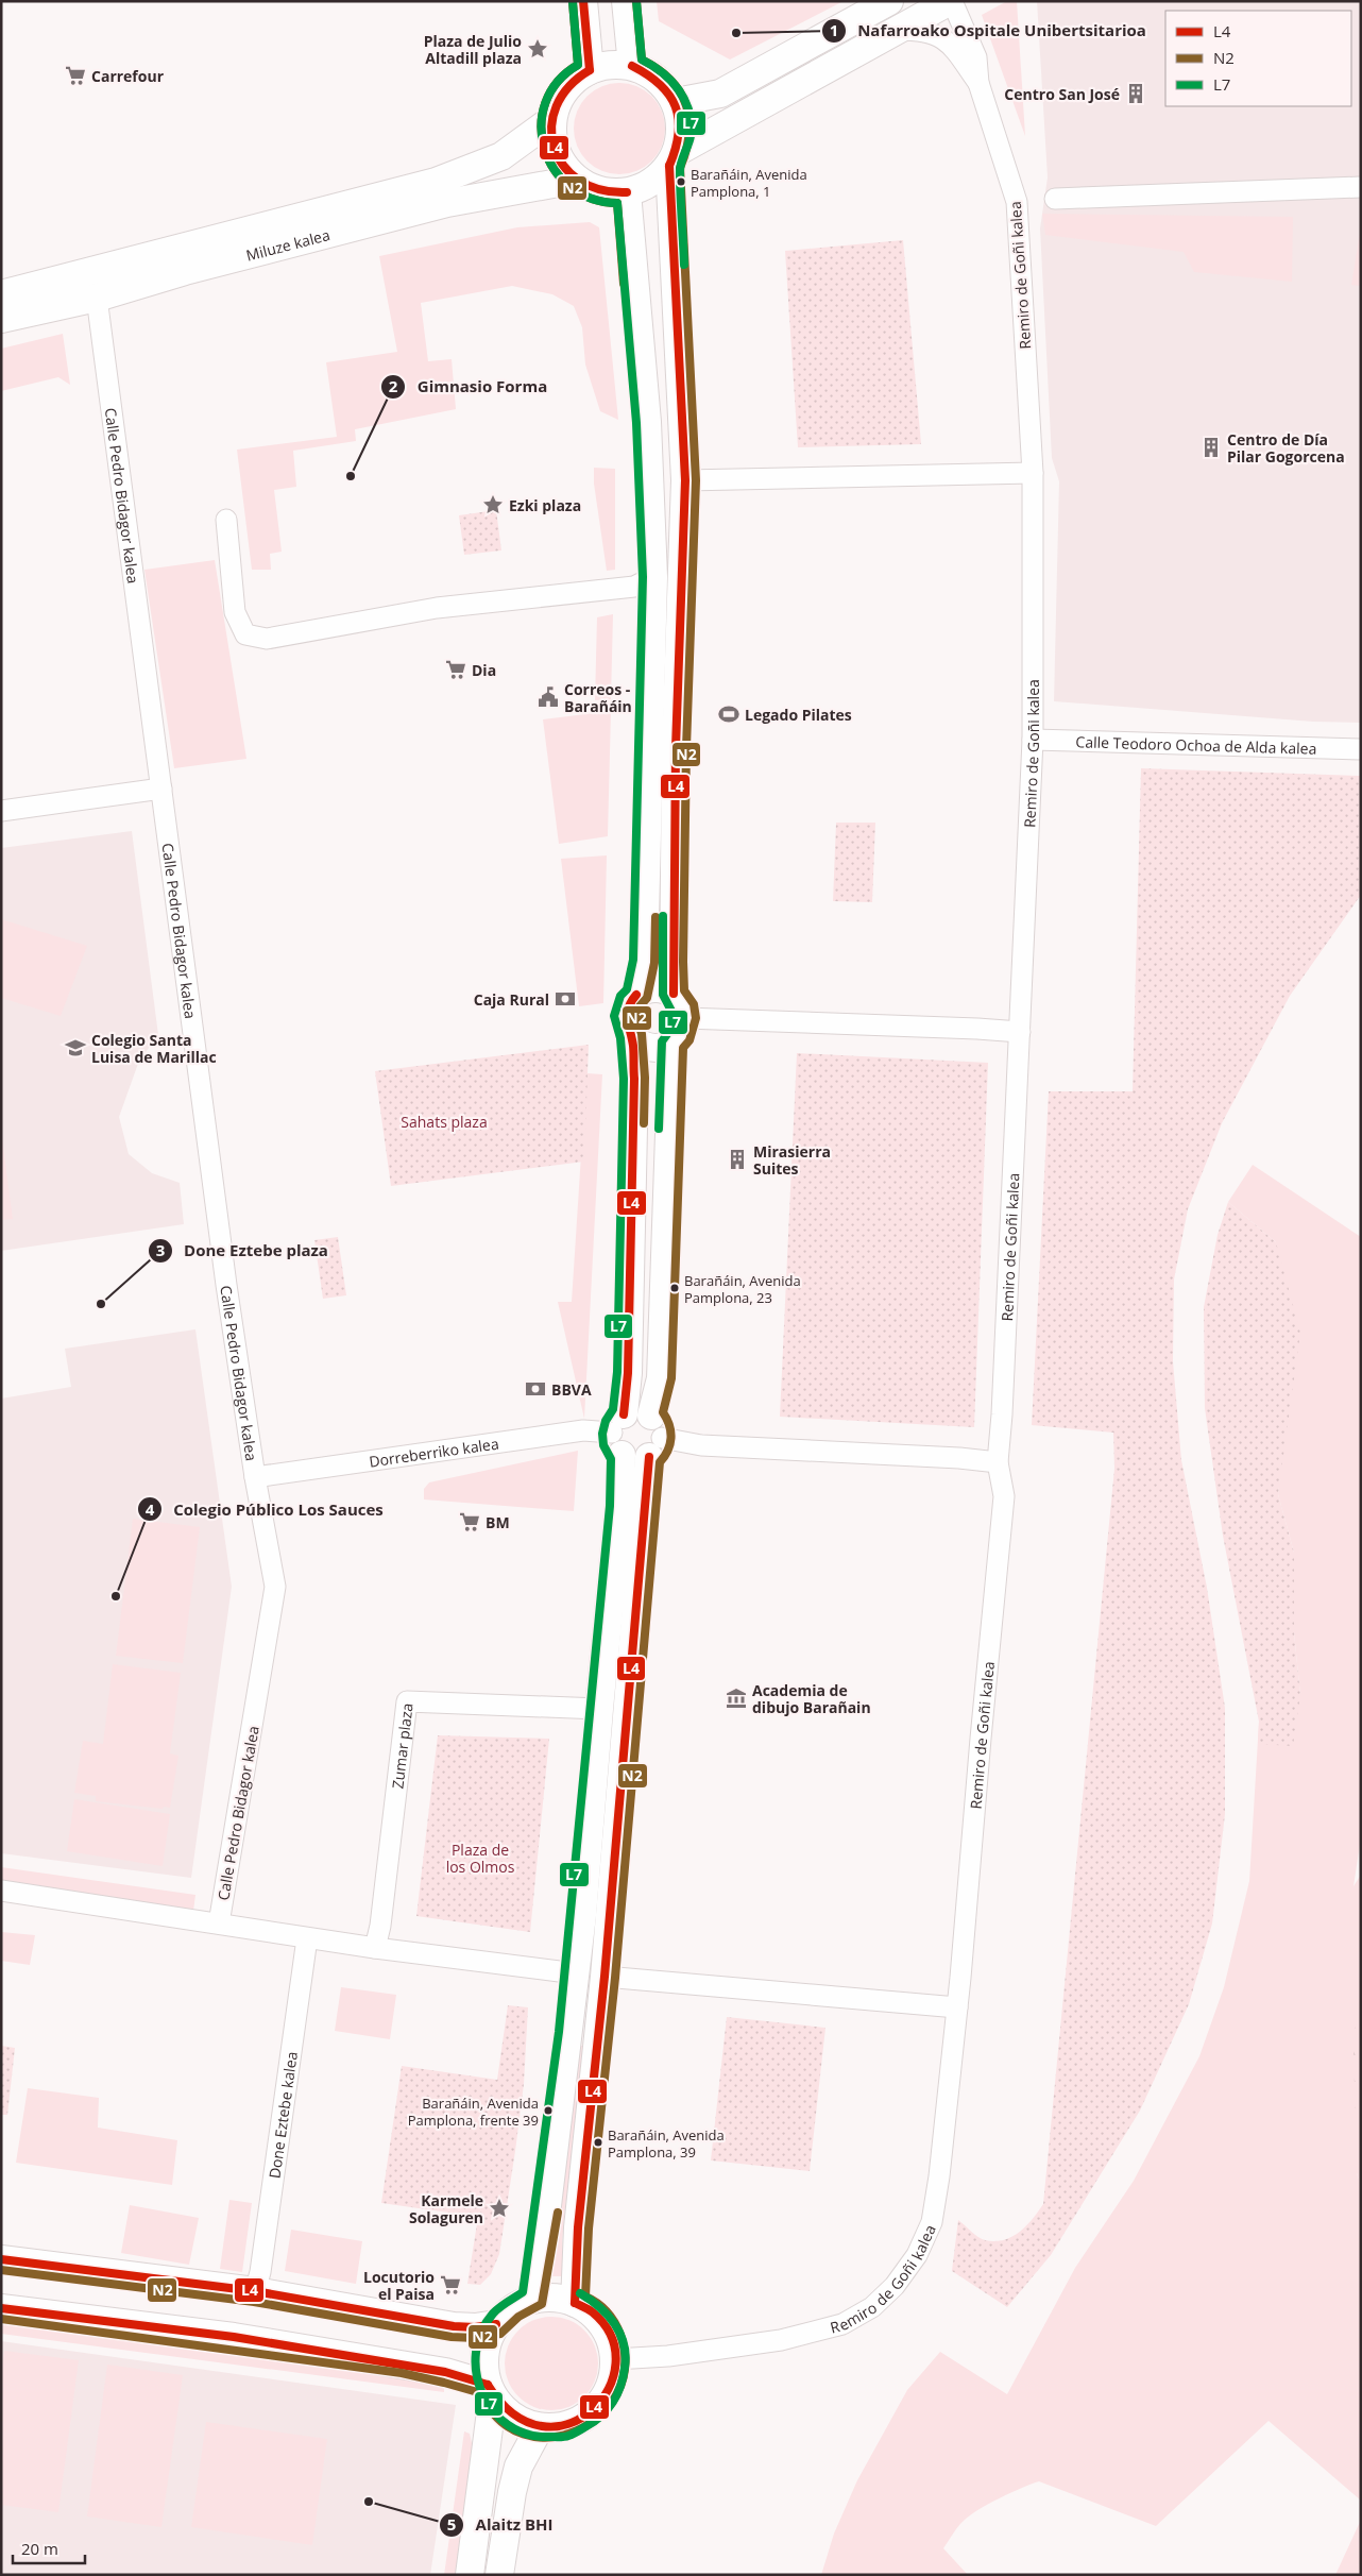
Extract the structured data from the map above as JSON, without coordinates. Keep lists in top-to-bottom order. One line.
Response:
{"streets":{"main road":["Miluze kalea"],"street":["Remiro de Goñi kalea","Calle Pedro Bidagor kalea","Calle Teodoro Ochoa de Alda kalea","Dorreberriko kalea","Zumar plaza","Done Eztebe kalea"]},"crossings":[["Miluze kalea","Calle Pedro Bidagor kalea"],["Remiro de Goñi kalea","Calle Teodoro Ochoa de Alda kalea"],["Calle Pedro Bidagor kalea","Dorreberriko kalea"]],"parks":["Sahats plaza","Plaza de los Olmos"],"places":{"other":["Nafarroako Ospitale Unibertsitarioa","Barañáin, Avenida Pamplona, 1","Gimnasio Forma","Barañáin, Avenida Pamplona, 23","Done Eztebe plaza","Colegio Público Los Sauces","Barañáin, Avenida Pamplona, frente 39","Barañáin, Avenida Pamplona, 39","Alaitz BHI"],"place":["Plaza de Julio Altadill plaza","Ezki plaza","Karmele Solaguren"],"supermarket":["Carrefour","Dia","BM","Locutorio el Paisa"],"building":["Centro San José","Centro de Día Pilar Gogorcena","Mirasierra Suites"],"public building":["Correos - Barañáin"],"sports":["Legado Pilates"],"bank":["Caja Rural","BBVA"],"school or university":["Colegio Santa Luisa de Marillac"],"museum":["Academia de dibujo Barañain"]},"lines":["transit line L4","transit line N2","transit line L7"],"legend":["L4","N2","L7"],"scale_bar":"20 m"}
